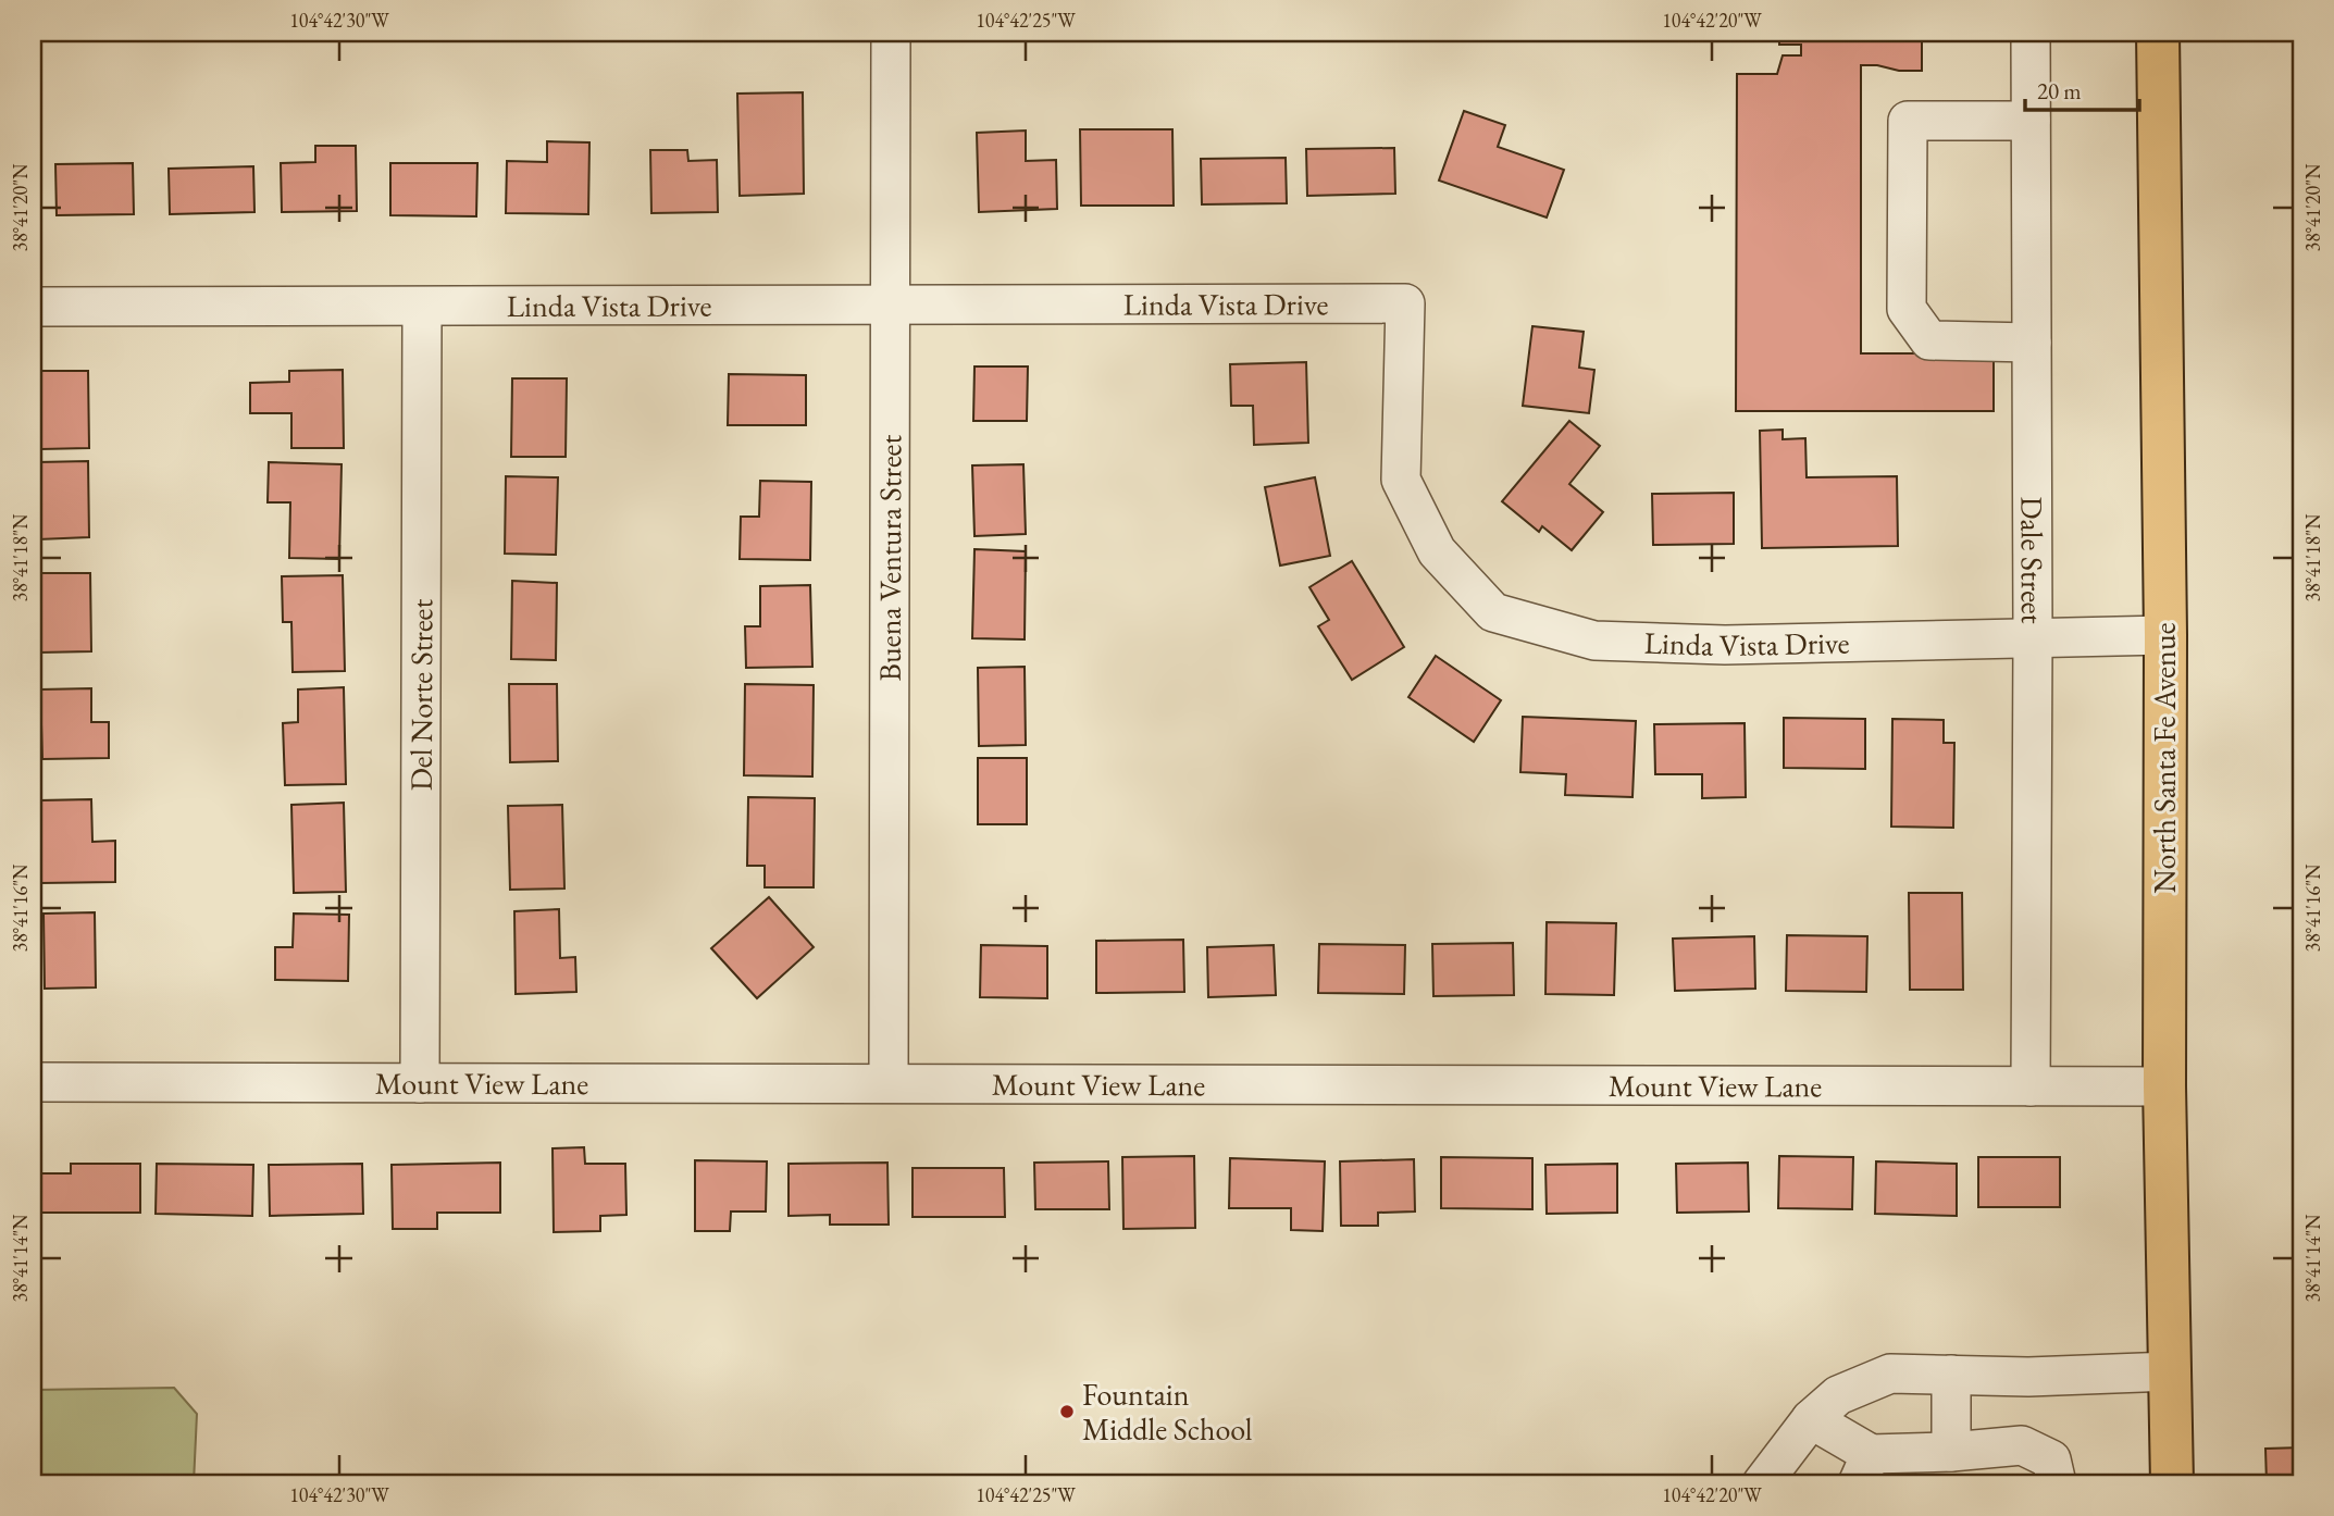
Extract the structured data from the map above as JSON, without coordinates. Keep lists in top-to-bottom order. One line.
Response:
{"streets":{"main road":["North Santa Fe Avenue"],"street":["Linda Vista Drive","Buena Ventura Street","Dale Street","Del Norte Street","Mount View Lane"]},"crossings":[["Linda Vista Drive","Buena Ventura Street"],["Linda Vista Drive","Dale Street"],["Linda Vista Drive","Del Norte Street"],["Linda Vista Drive","North Santa Fe Avenue"],["Buena Ventura Street","Mount View Lane"],["Dale Street","Mount View Lane"],["Del Norte Street","Mount View Lane"],["North Santa Fe Avenue","Mount View Lane"]],"places":["Fountain Middle School"],"scale_bar":"20 m","coordinates":["104°42'30\"W","104°42'25\"W","104°42'20\"W","38°41'20\"N","38°41'18\"N","38°41'16\"N","38°41'14\"N"]}
